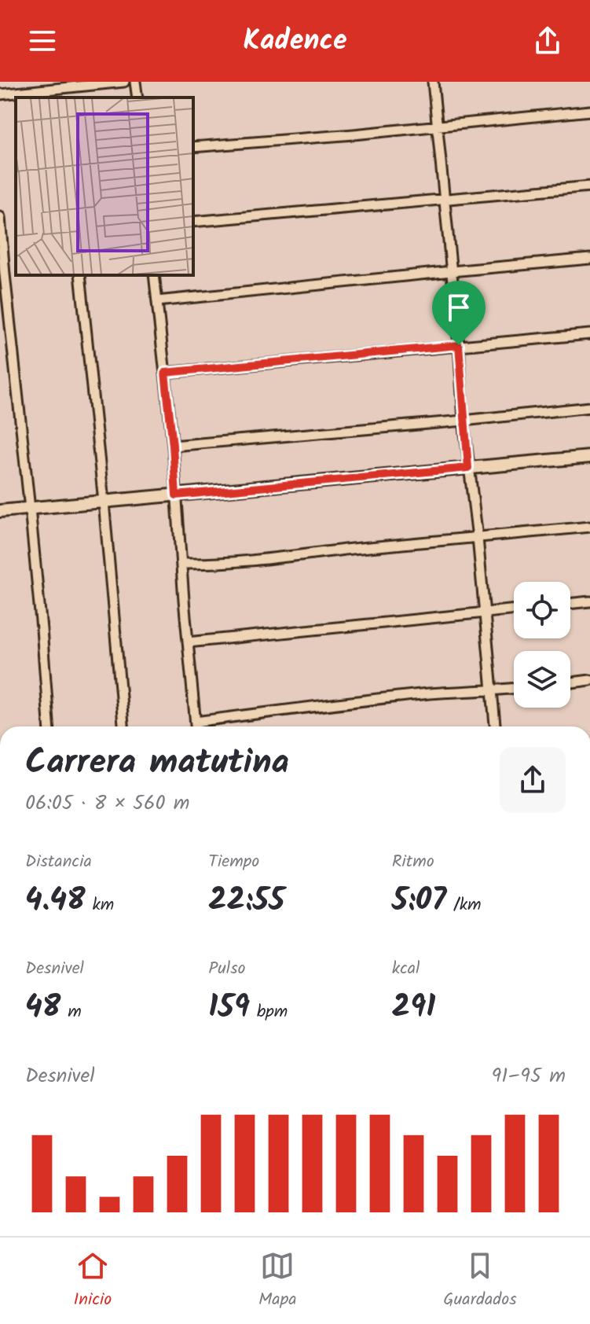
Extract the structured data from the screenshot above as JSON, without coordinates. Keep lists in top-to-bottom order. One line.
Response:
{"page":{"header":"Kadence","heading":["Carrera matutina","06:05 · 8 × 560 m"],"stats":[["Distancia","4.48 km"],["Tiempo","22:55"],["Ritmo","5:07 /km"],["Desnivel","48 m"],["Pulso","159 bpm"],["kcal","291"]],"chart":["Desnivel","91–95 m"],"tabs":["Inicio","Mapa","Guardados"]}}
